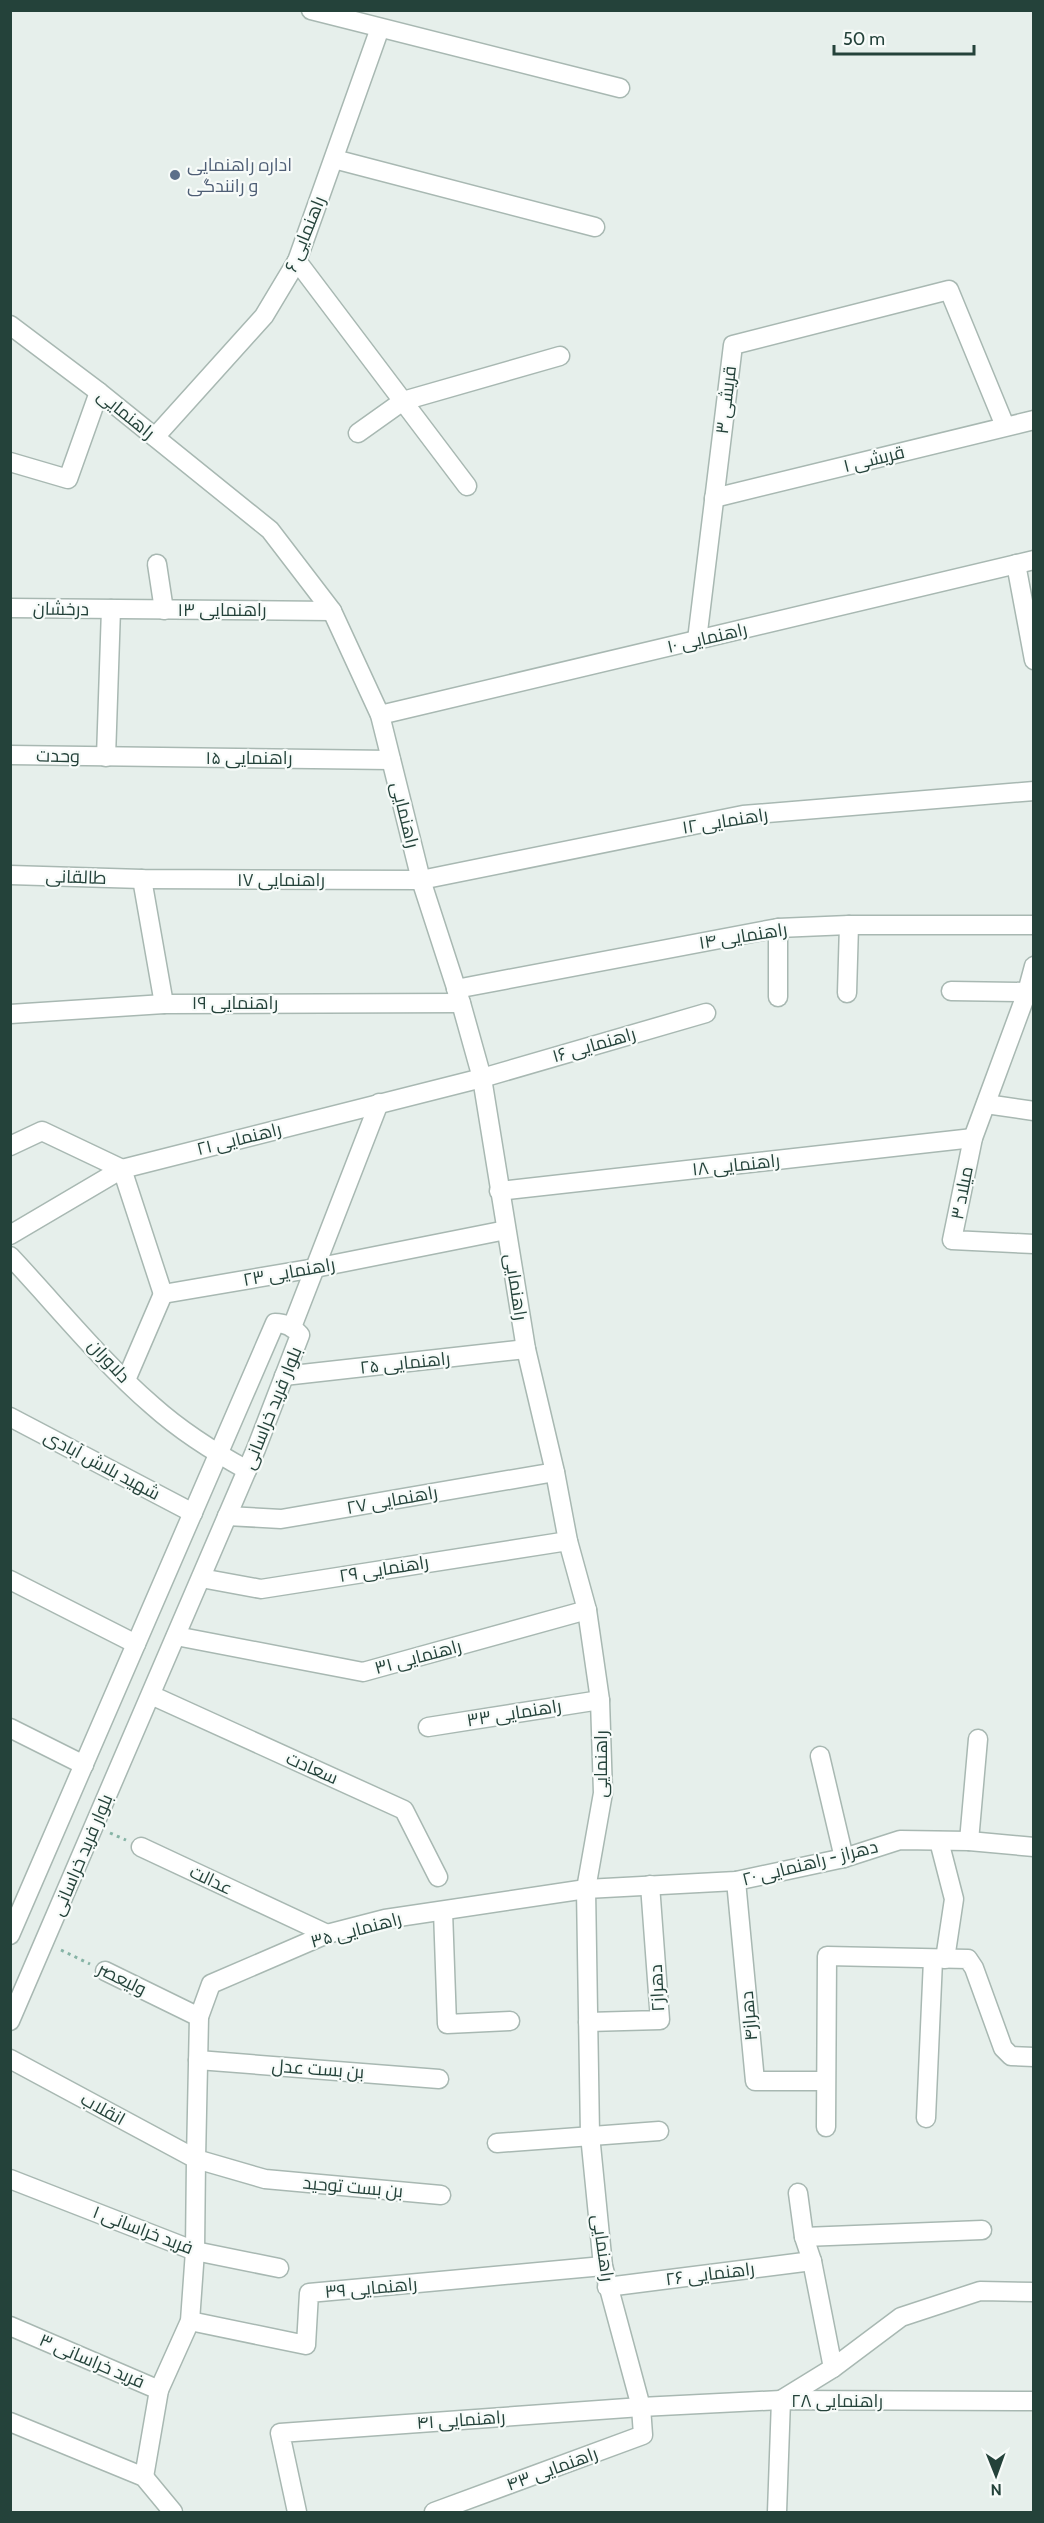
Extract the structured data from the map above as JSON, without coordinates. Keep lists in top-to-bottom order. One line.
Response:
{"streets":{"street":["راهنمایی ۶","قریشی ۳","راهنمایی","قریشی ۱","درخشان","راهنمایی ۱۳","راهنمایی ۱۰","وحدت","راهنمایی ۱۵","راهنمایی ۱۲","طالقانی","راهنمایی ۱۷","راهنمایی ۱۴","راهنمایی ۱۹","راهنمایی ۱۶","راهنمایی ۲۱","راهنمایی ۱۸","میلاد ۳","راهنمایی ۲۳","دلاوران","راهنمایی ۲۵","بلوار فرید خراسانی","شهید بلاش آبادی","راهنمایی ۲۷","راهنمایی ۲۹","راهنمایی ۳۱","راهنمایی ۳۳","سعادت","دهراز - راهنمایی ۲۰","عدالت","راهنمایی ۳۵","ولیعصر","دهراز۲","دهراز۴","بن بست عدل","انقلاب","بن بست توحید","فرید خراسانی ۱","راهنمایی ۲۶","راهنمایی ۳۹","فرید خراسانی ۳","راهنمایی ۲۸","راهنمایی ۴۱","راهنمایی ۴۳"]},"crossings":[["راهنمایی ۶","راهنمایی"],["قریشی ۳","قریشی ۱"],["قریشی ۳","راهنمایی ۱۰"],["راهنمایی","راهنمایی ۱۳"],["راهنمایی","راهنمایی ۱۰"],["راهنمایی","راهنمایی ۱۵"],["راهنمایی","راهنمایی ۱۲"],["راهنمایی","راهنمایی ۱۷"],["راهنمایی","راهنمایی ۱۴"],["راهنمایی","راهنمایی ۱۹"],["راهنمایی","راهنمایی ۱۶"],["راهنمایی","راهنمایی ۲۱"],["راهنمایی","راهنمایی ۱۸"],["راهنمایی","راهنمایی ۲۳"],["راهنمایی","راهنمایی ۲۵"],["راهنمایی","راهنمایی ۲۷"],["راهنمایی","راهنمایی ۲۹"],["راهنمایی","راهنمایی ۳۱"],["راهنمایی","راهنمایی ۳۳"],["راهنمایی","دهراز - راهنمایی ۲۰"],["راهنمایی","راهنمایی ۳۵"],["راهنمایی","دهراز۲"],["راهنمایی","راهنمایی ۲۶"],["راهنمایی","راهنمایی ۳۹"],["راهنمایی","راهنمایی ۲۸"],["راهنمایی","راهنمایی ۴۱"],["راهنمایی","راهنمایی ۴۳"],["درخشان","راهنمایی ۱۳"],["وحدت","راهنمایی ۱۵"],["راهنمایی ۱۲","راهنمایی ۱۷"],["طالقانی","راهنمایی ۱۷"],["راهنمایی ۱۴","راهنمایی ۱۹"],["راهنمایی ۱۶","راهنمایی ۲۱"],["راهنمایی ۱۸","میلاد ۳"],["دلاوران","بلوار فرید خراسانی"],["راهنمایی ۲۵","بلوار فرید خراسانی"],["بلوار فرید خراسانی","شهید بلاش آبادی"],["بلوار فرید خراسانی","راهنمایی ۲۷"],["بلوار فرید خراسانی","راهنمایی ۲۹"],["بلوار فرید خراسانی","راهنمایی ۳۱"],["بلوار فرید خراسانی","سعادت"],["بلوار فرید خراسانی","ولیعصر"],["دهراز - راهنمایی ۲۰","راهنمایی ۳۵"],["دهراز - راهنمایی ۲۰","دهراز۲"],["دهراز - راهنمایی ۲۰","دهراز۴"],["عدالت","راهنمایی ۳۵"],["راهنمایی ۳۵","ولیعصر"],["راهنمایی ۳۵","بن بست عدل"],["راهنمایی ۳۵","انقلاب"],["انقلاب","بن بست توحید"],["راهنمایی ۲۸","راهنمایی ۴۱"],["راهنمایی ۲۸","راهنمایی ۴۳"],["راهنمایی ۴۱","راهنمایی ۴۳"]],"places":["اداره راهنمایی و رانندگی"],"scale_bar":"50 m","north":"bottom"}
